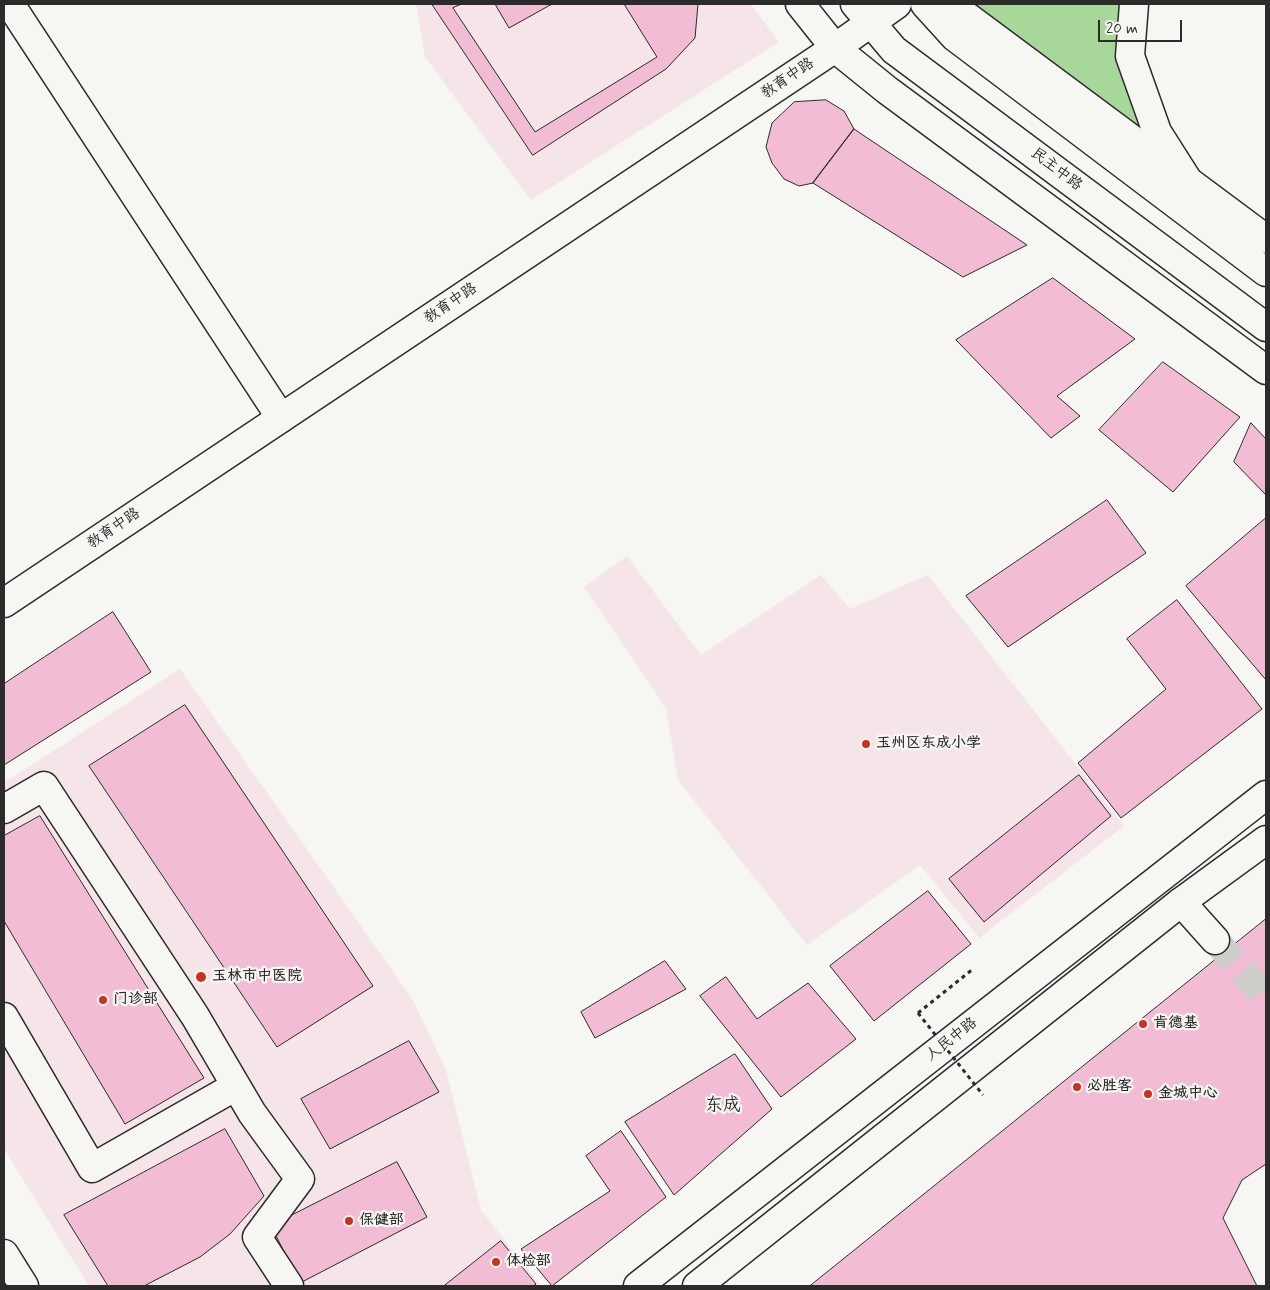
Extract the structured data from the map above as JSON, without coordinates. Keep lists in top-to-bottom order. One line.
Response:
{"streets":{"main road":["教育中路","民主中路","人民中路"]},"crossings":[["教育中路","民主中路"]],"districts":["东成"],"places":["玉州区东成小学","玉林市中医院","门诊部","肯德基","必胜客","金城中心","保健部","体检部"],"scale_bar":"20 m"}
